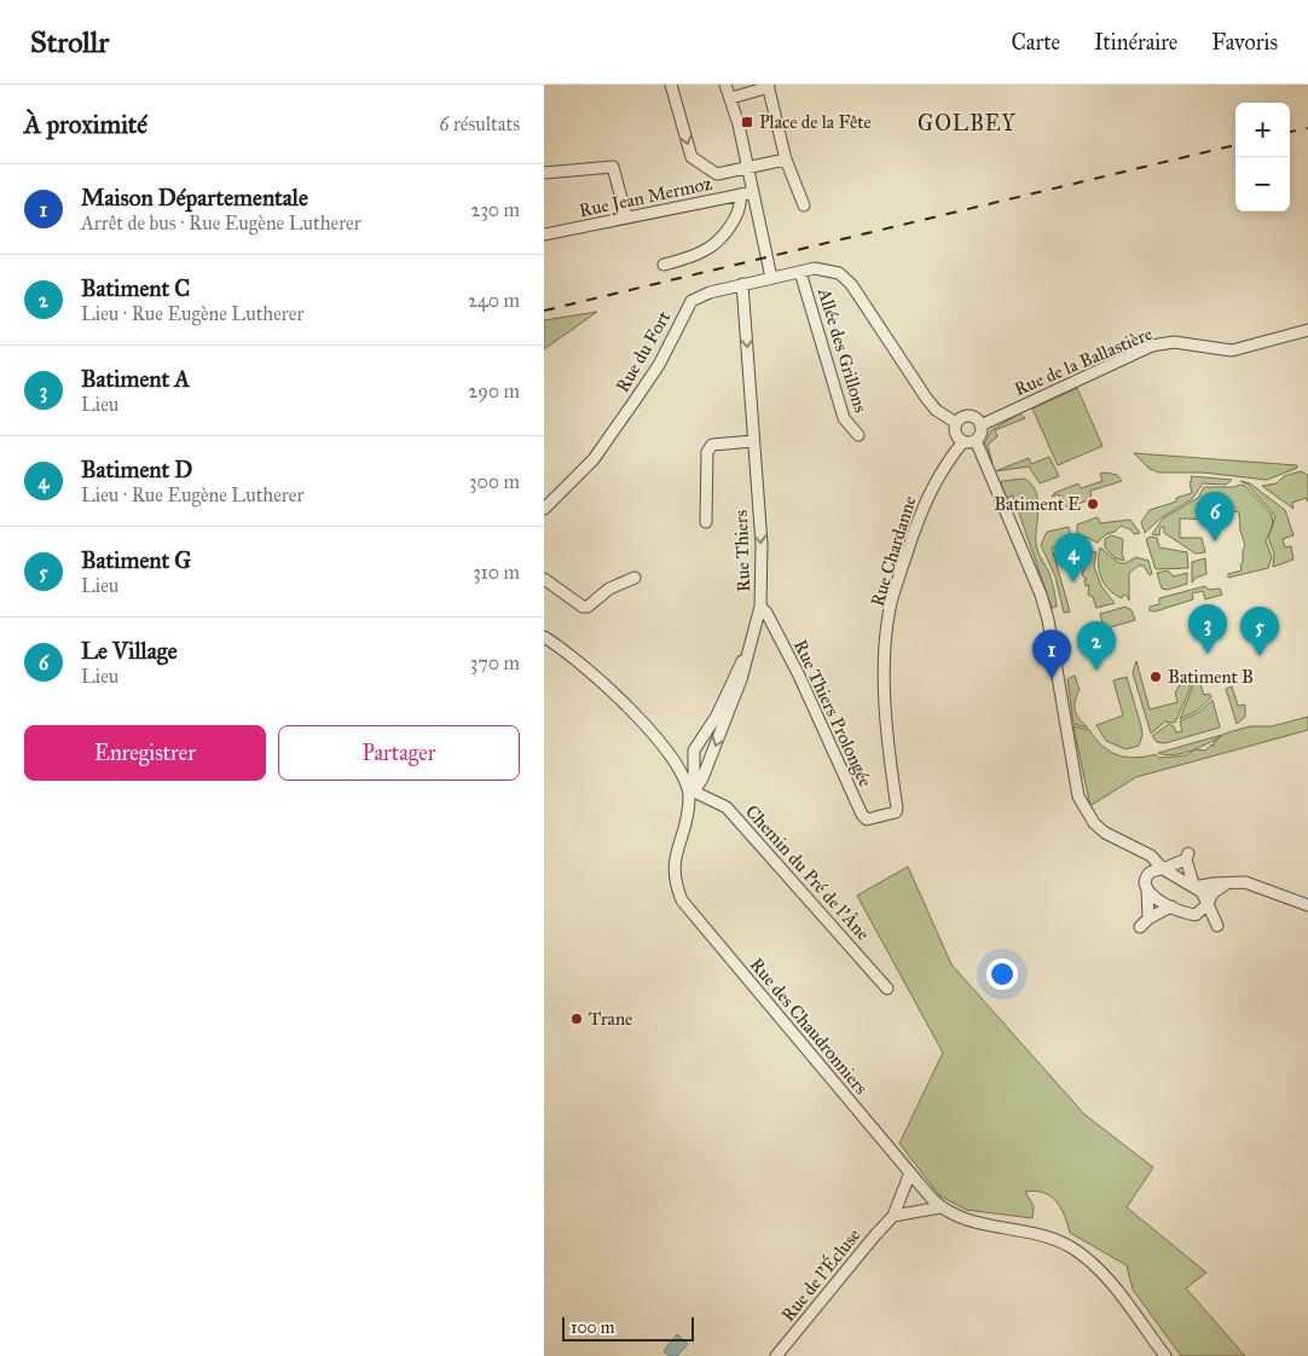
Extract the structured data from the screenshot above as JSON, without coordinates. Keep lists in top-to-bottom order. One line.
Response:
{"streets":{"street":["Rue Jean Mermoz","Allée des Grillons","Rue du Fort","Rue de la Ballastière","Rue Thiers","Rue Chardanne","Rue Thiers Prolongée","Chemin du Pré de l'Âne","Rue des Chaudronniers","Rue de l'Écluse"]},"crossings":[["Allée des Grillons","Rue du Fort"],["Rue du Fort","Rue de la Ballastière"],["Rue du Fort","Rue Thiers"],["Rue du Fort","Rue Chardanne"],["Rue de la Ballastière","Rue Chardanne"],["Rue Thiers","Rue Thiers Prolongée"],["Rue Thiers","Chemin du Pré de l'Âne"],["Rue Thiers","Rue des Chaudronniers"],["Rue Chardanne","Rue Thiers Prolongée"],["Chemin du Pré de l'Âne","Rue des Chaudronniers"],["Rue des Chaudronniers","Rue de l'Écluse"]],"districts":["GOLBEY"],"places":{"transit":["Place de la Fête"],"other":["Batiment E","Batiment B","Trane"]},"scale_bar":"100 m","page":{"header":"Strollr","nav":["Carte","Itinéraire","Favoris"],"heading":["À proximité","6 résultats"],"map_buttons":["+","−"],"list":[{"mark":"1","name":"Maison Départementale","note":"Arrêt de bus · Rue Eugène Lutherer","value":"230 m"},{"mark":"2","name":"Batiment C","note":"Lieu · Rue Eugène Lutherer","value":"240 m"},{"mark":"3","name":"Batiment A","note":"Lieu","value":"290 m"},{"mark":"4","name":"Batiment D","note":"Lieu · Rue Eugène Lutherer","value":"300 m"},{"mark":"5","name":"Batiment G","note":"Lieu","value":"310 m"},{"mark":"6","name":"Le Village","note":"Lieu","value":"370 m"}],"pins":["6","4","3","5","2","1"],"buttons":["Enregistrer","Partager"],"scale":"100 m"}}
